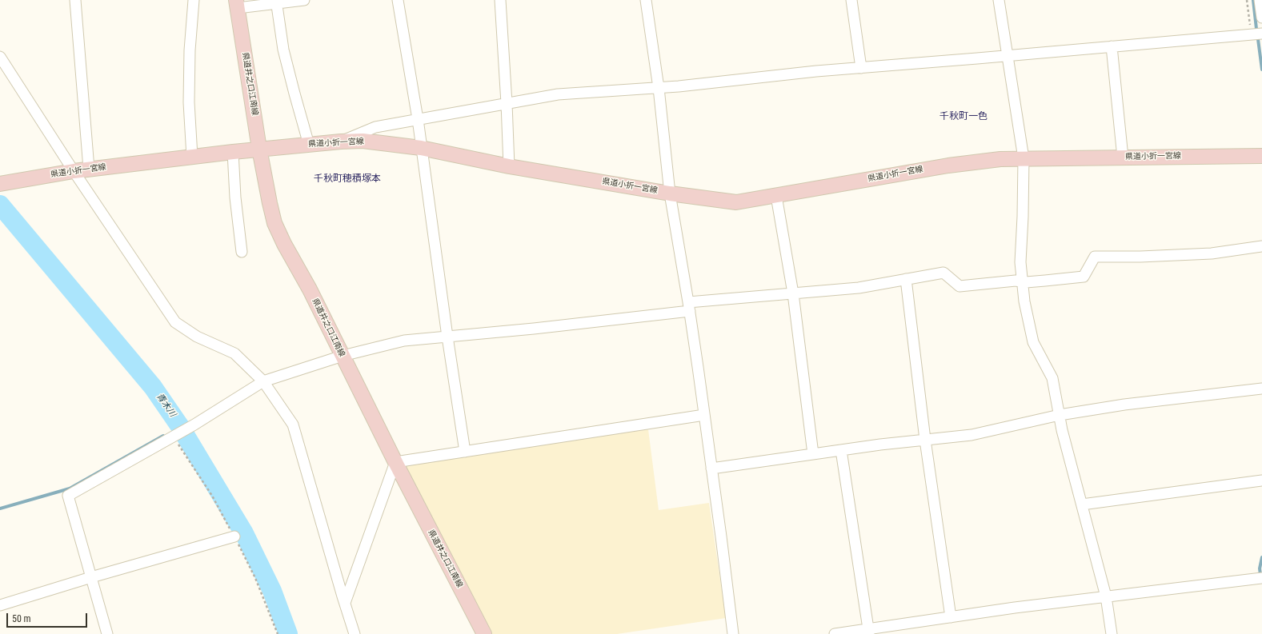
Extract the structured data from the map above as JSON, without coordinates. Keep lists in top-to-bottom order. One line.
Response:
{"streets":{"main road":["県道井之口江南線","県道小折一宮線"]},"crossings":[["県道井之口江南線","県道小折一宮線"]],"districts":["千秋町一色","千秋町穂積塚本"],"water":["青木川"],"scale_bar":"50 m"}
